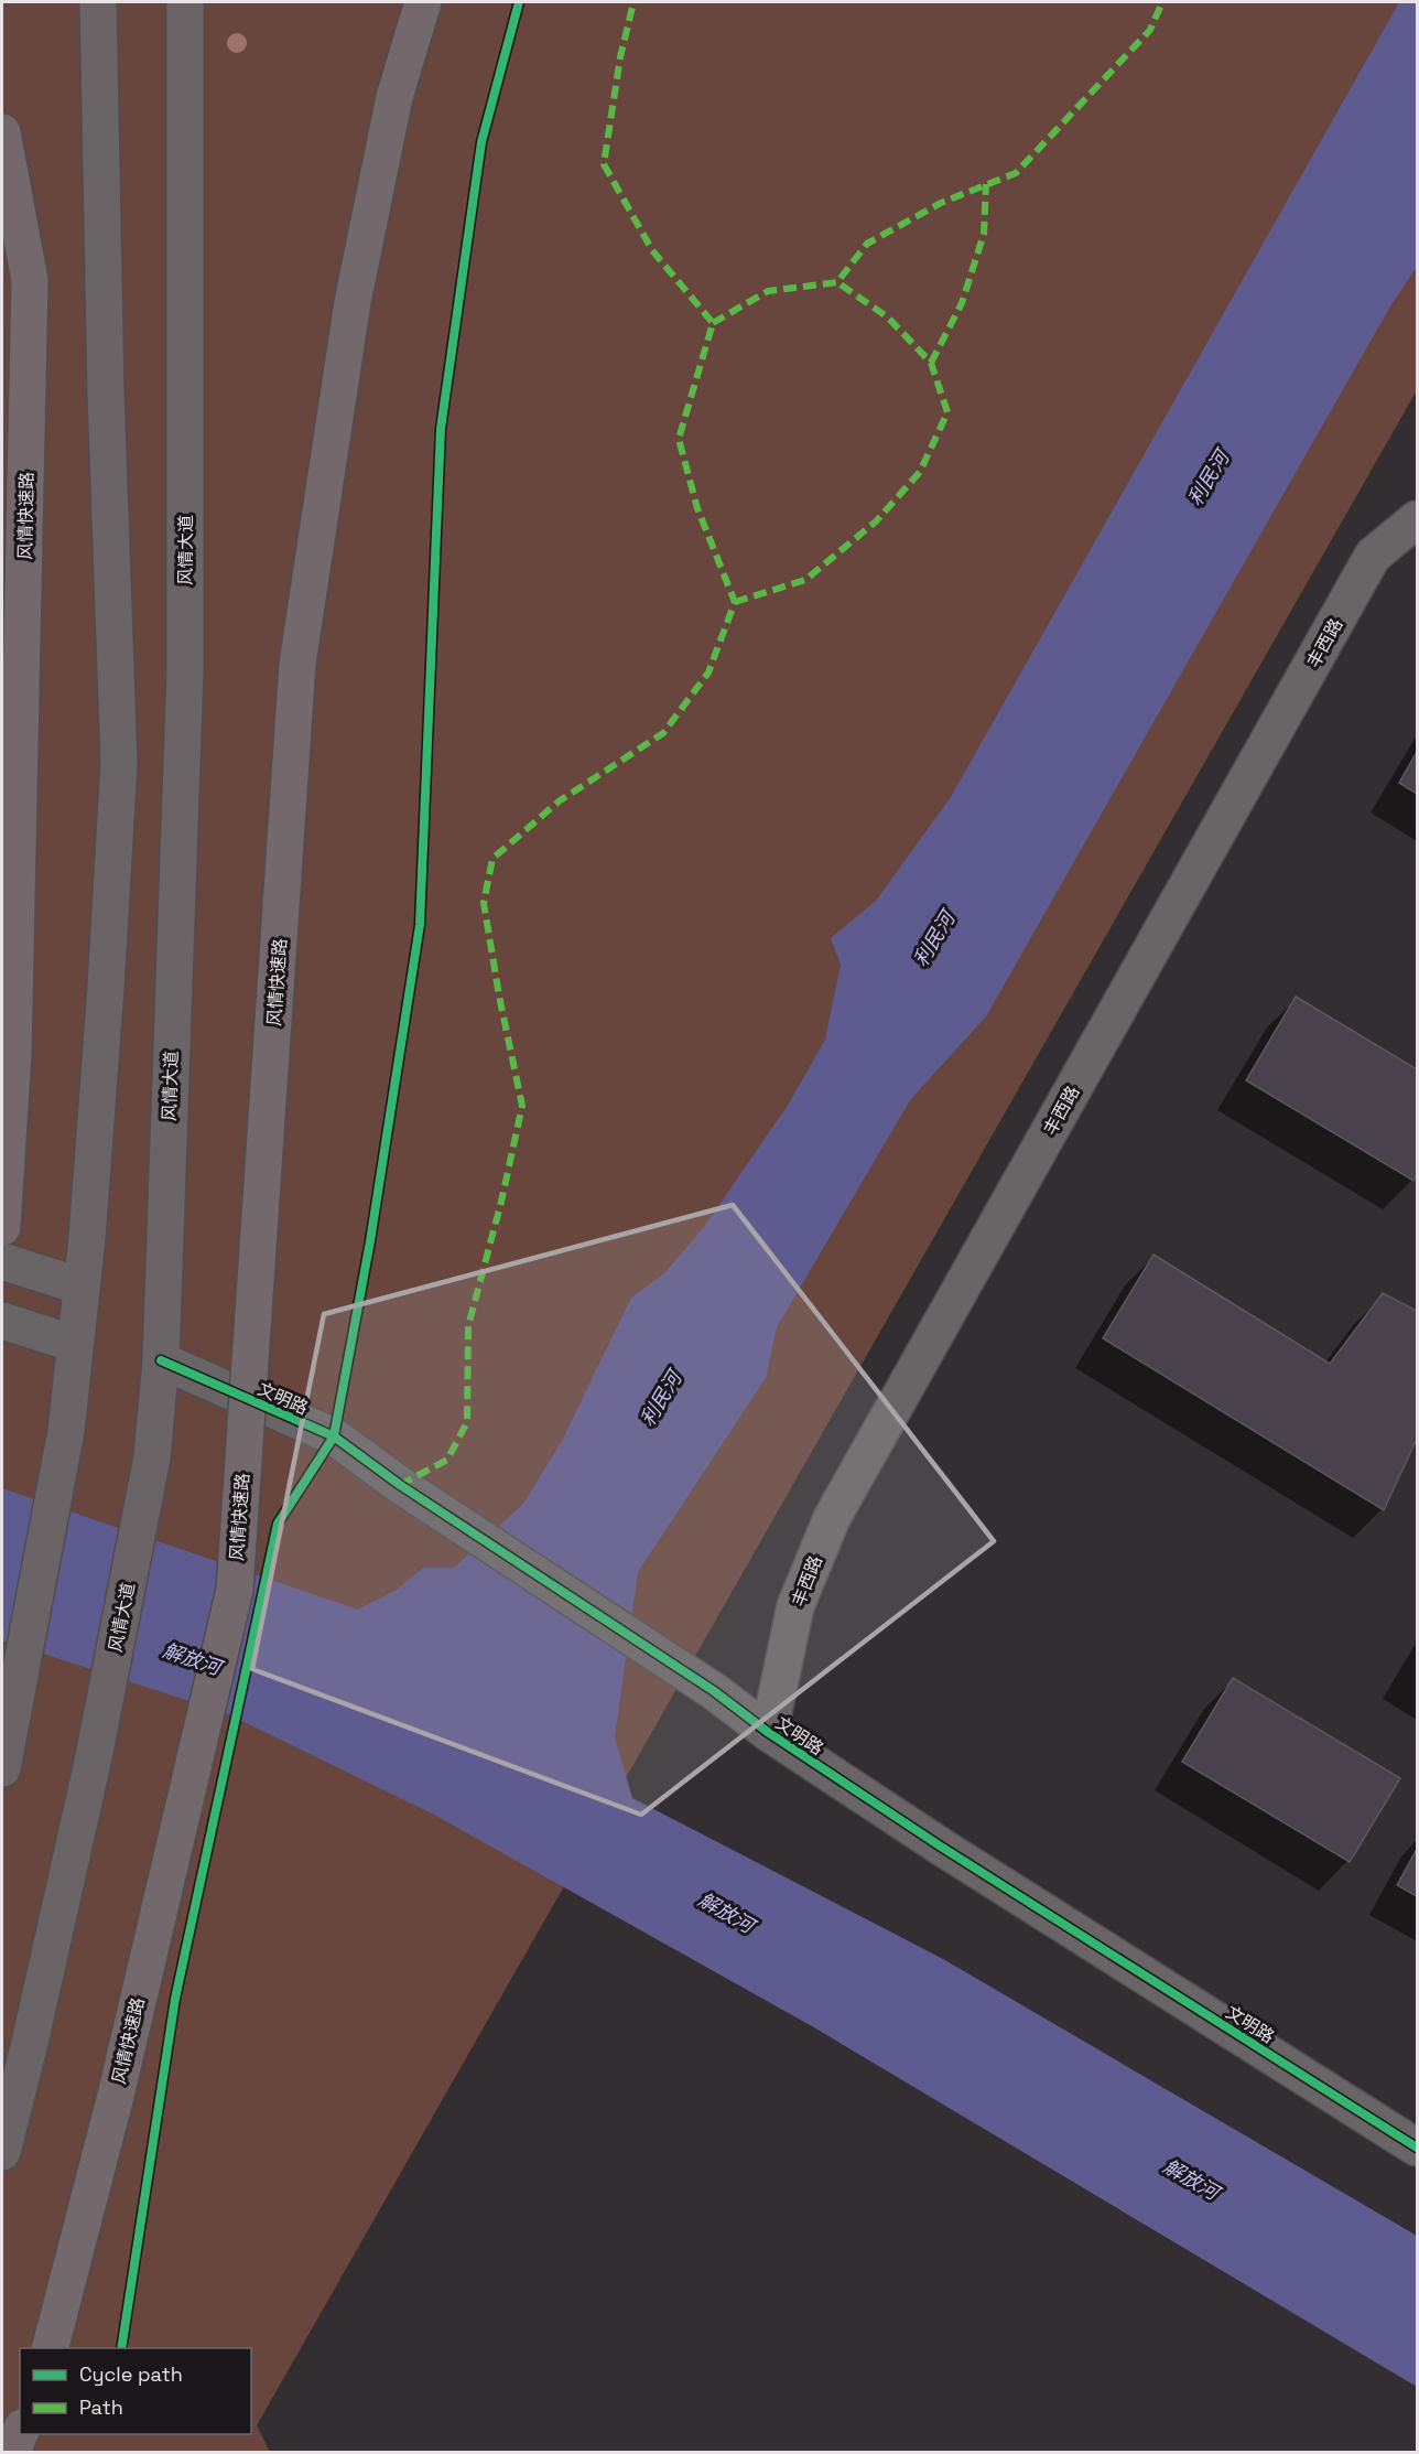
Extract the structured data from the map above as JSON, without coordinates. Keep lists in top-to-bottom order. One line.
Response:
{"streets":{"highway":["风情快速路"],"main road":["风情大道"],"street":["丰西路","文明路"]},"crossings":[["风情大道","文明路"],["丰西路","文明路"]],"water":["利民河","解放河"],"legend":["Cycle path","Path"]}
